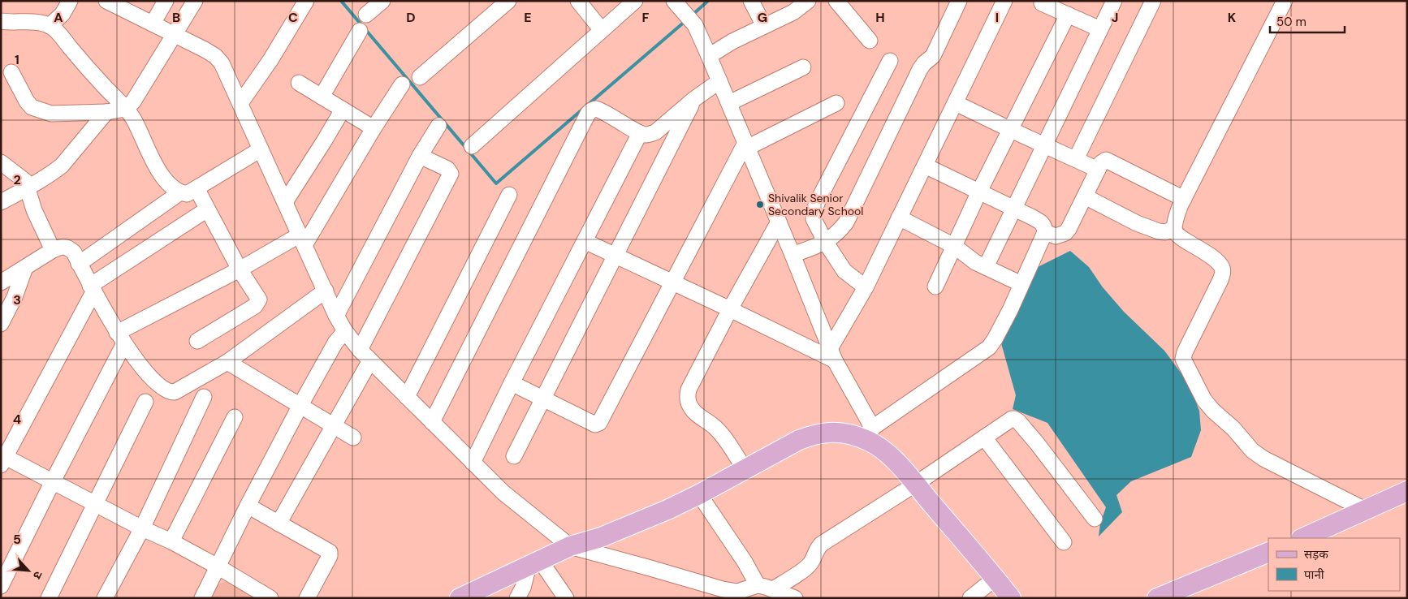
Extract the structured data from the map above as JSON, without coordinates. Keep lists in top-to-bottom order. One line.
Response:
{"places":["Shivalik Senior Secondary School"],"legend":["सड़क","पानी"],"scale_bar":"50 m","north":"bottom right","grid":{"columns":["A","B","C","D","E","F","G","H","I","J","K"],"rows":["1","2","3","4","5"]}}
